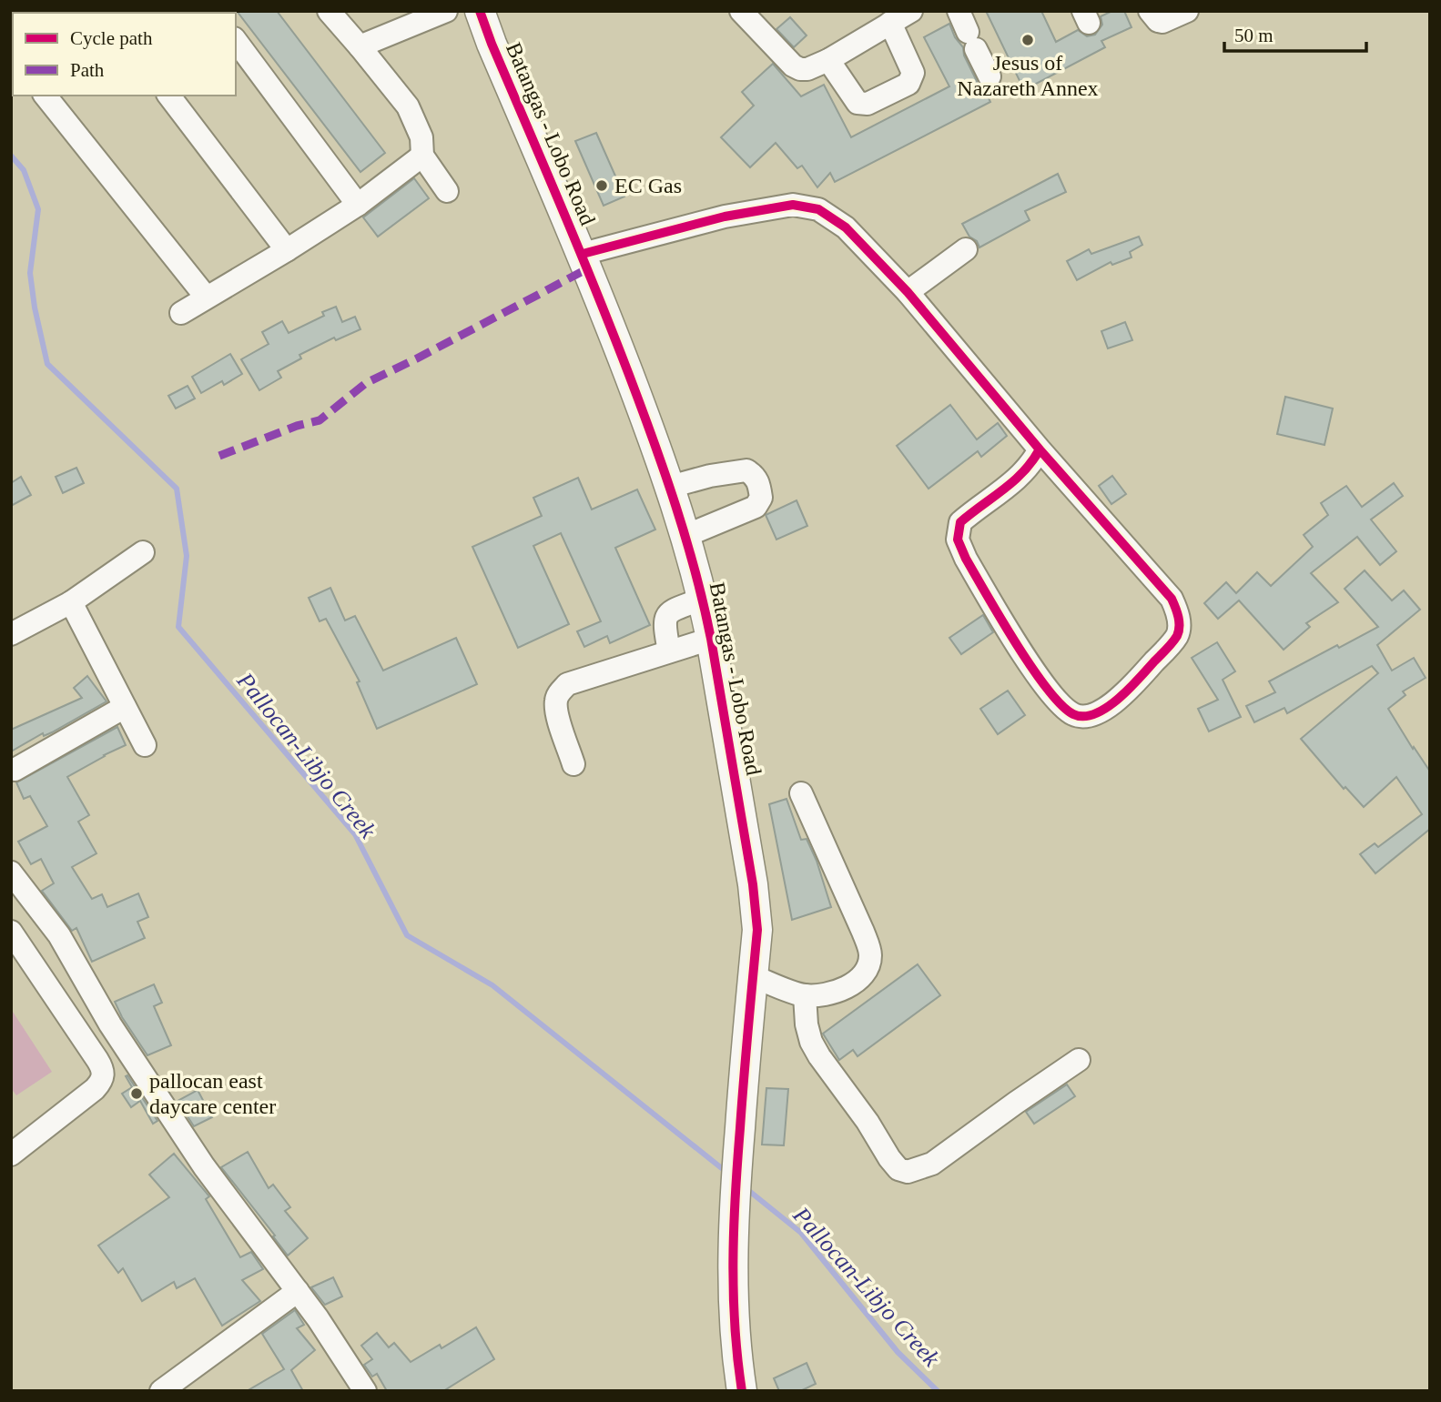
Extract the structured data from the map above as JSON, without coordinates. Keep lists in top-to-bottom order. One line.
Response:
{"streets":{"main road":["Batangas - Lobo Road"]},"water":["Pallocan-Libjo Creek"],"places":["Jesus of Nazareth Annex","EC Gas","pallocan east daycare center"],"legend":["Cycle path","Path"],"scale_bar":"50 m"}
